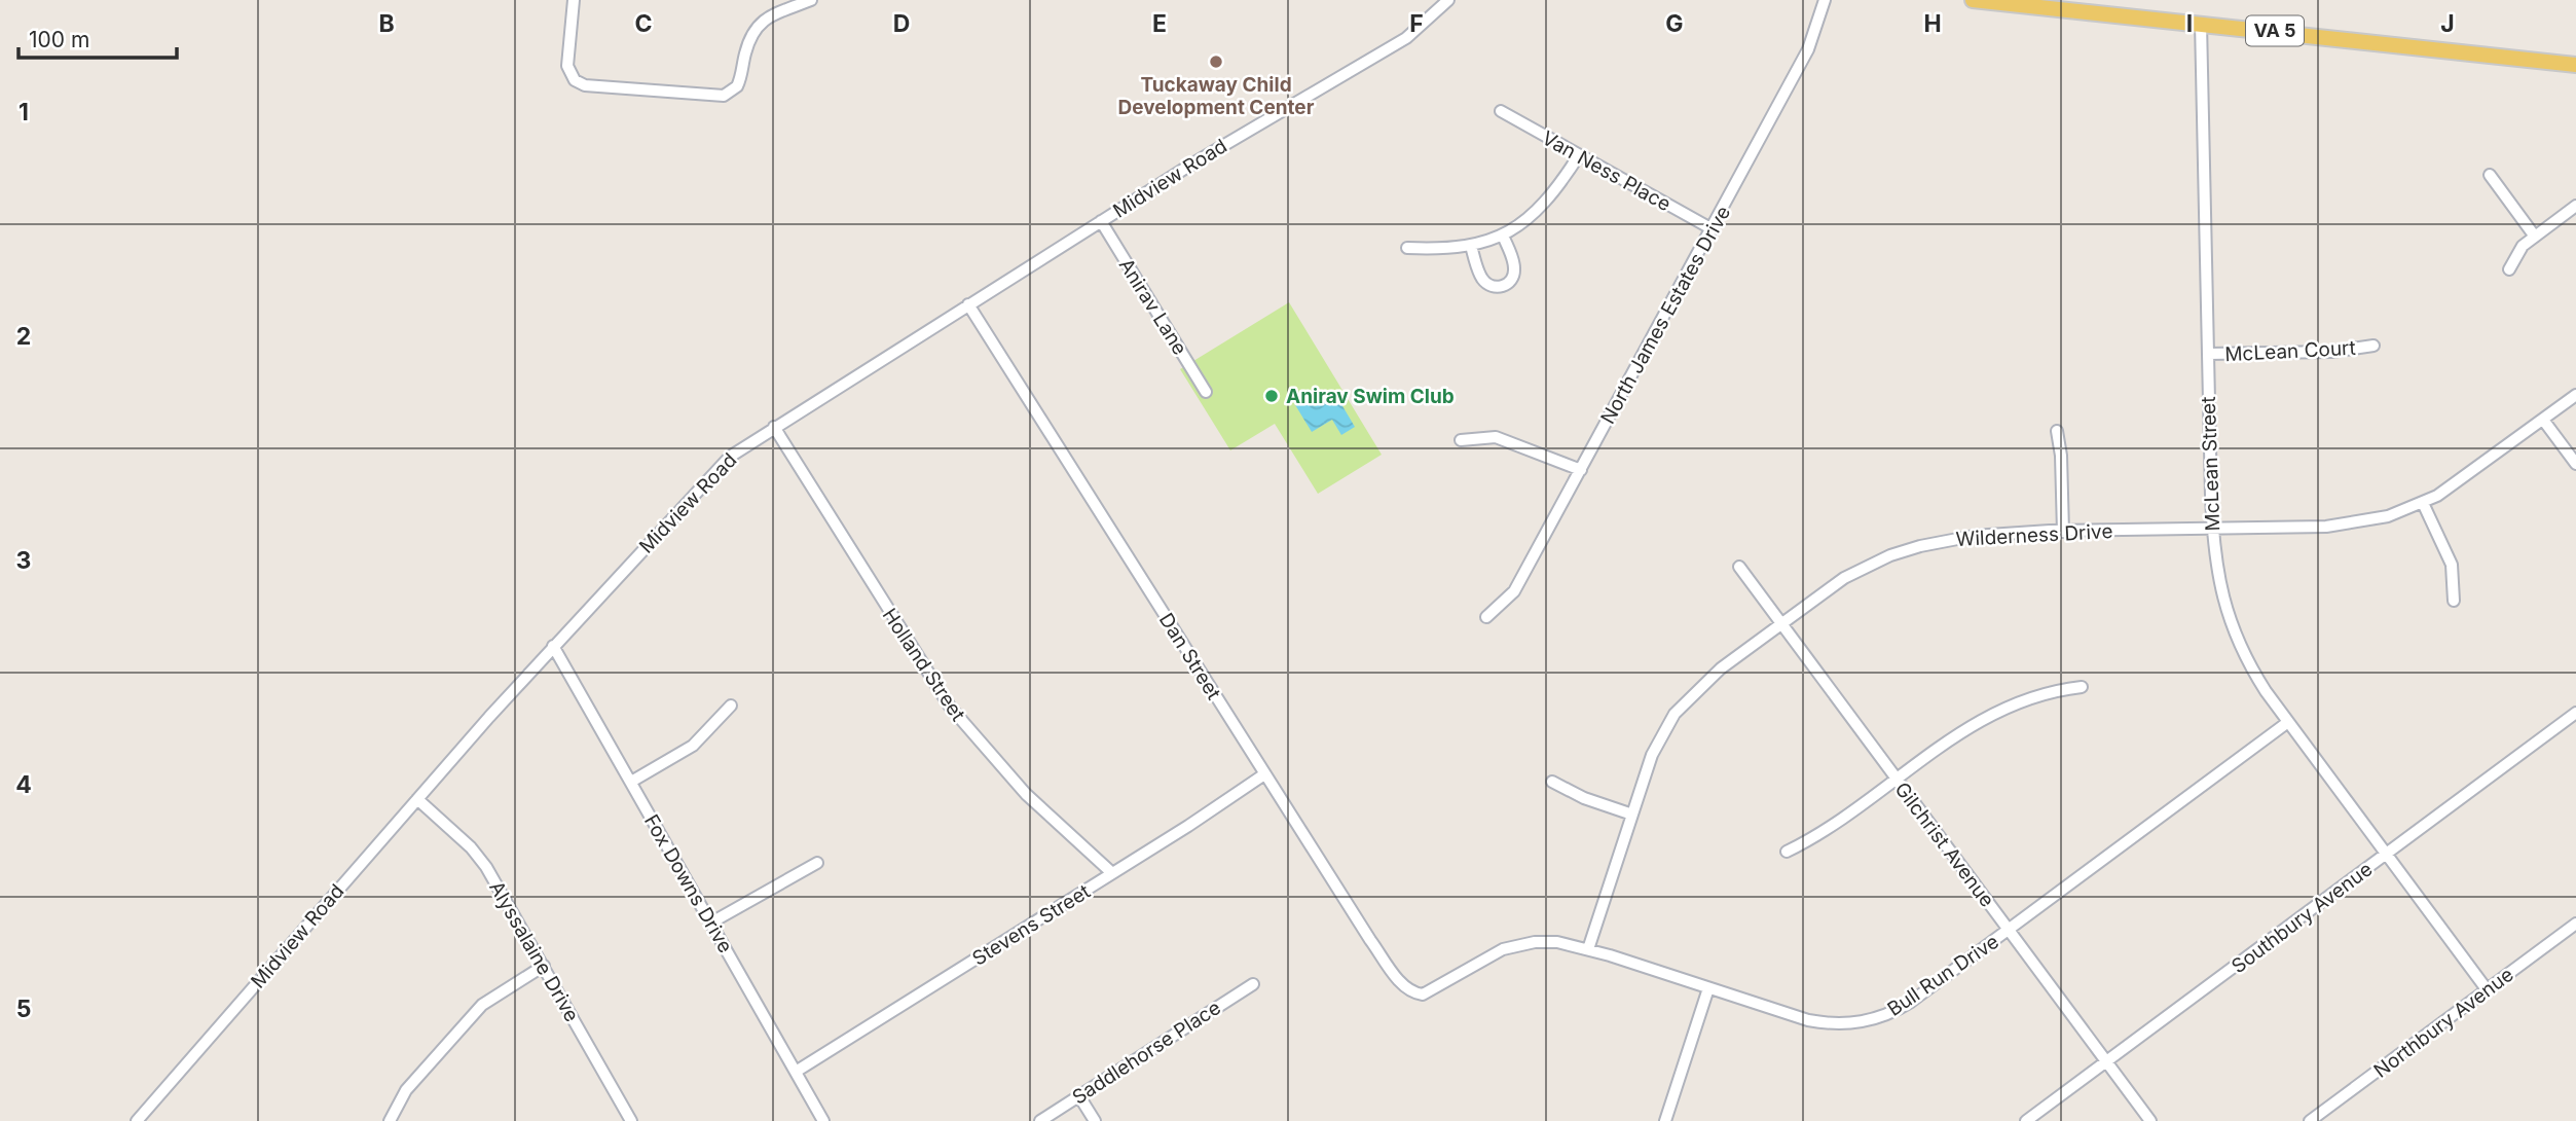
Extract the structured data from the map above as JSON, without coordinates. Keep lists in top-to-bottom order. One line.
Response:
{"streets":{"main road":["VA 5"],"street":["Van Ness Place","Midview Road","Anirav Lane","North James Estates Drive","McLean Court","McLean Street","Wilderness Drive","Dan Street","Holland Street","Gilchrist Avenue","Fox Downs Drive","Southbury Avenue","Stevens Street","Alyssalaine Drive","Bull Run Drive","Northbury Avenue","Saddlehorse Place"]},"crossings":[["VA 5","McLean Street"],["Van Ness Place","North James Estates Drive"],["Midview Road","Anirav Lane"],["Midview Road","Dan Street"],["Midview Road","Holland Street"],["Midview Road","Fox Downs Drive"],["Midview Road","Alyssalaine Drive"],["McLean Court","McLean Street"],["McLean Street","Wilderness Drive"],["McLean Street","Southbury Avenue"],["McLean Street","Bull Run Drive"],["McLean Street","Northbury Avenue"],["Wilderness Drive","Gilchrist Avenue"],["Wilderness Drive","Bull Run Drive"],["Dan Street","Stevens Street"],["Dan Street","Bull Run Drive"],["Holland Street","Stevens Street"],["Gilchrist Avenue","Southbury Avenue"],["Gilchrist Avenue","Bull Run Drive"],["Fox Downs Drive","Stevens Street"]],"places":["Tuckaway Child Development Center","Anirav Swim Club"],"scale_bar":"100 m","grid":{"columns":["B","C","D","E","F","G","H","I","J"],"rows":["1","2","3","4","5"]}}
